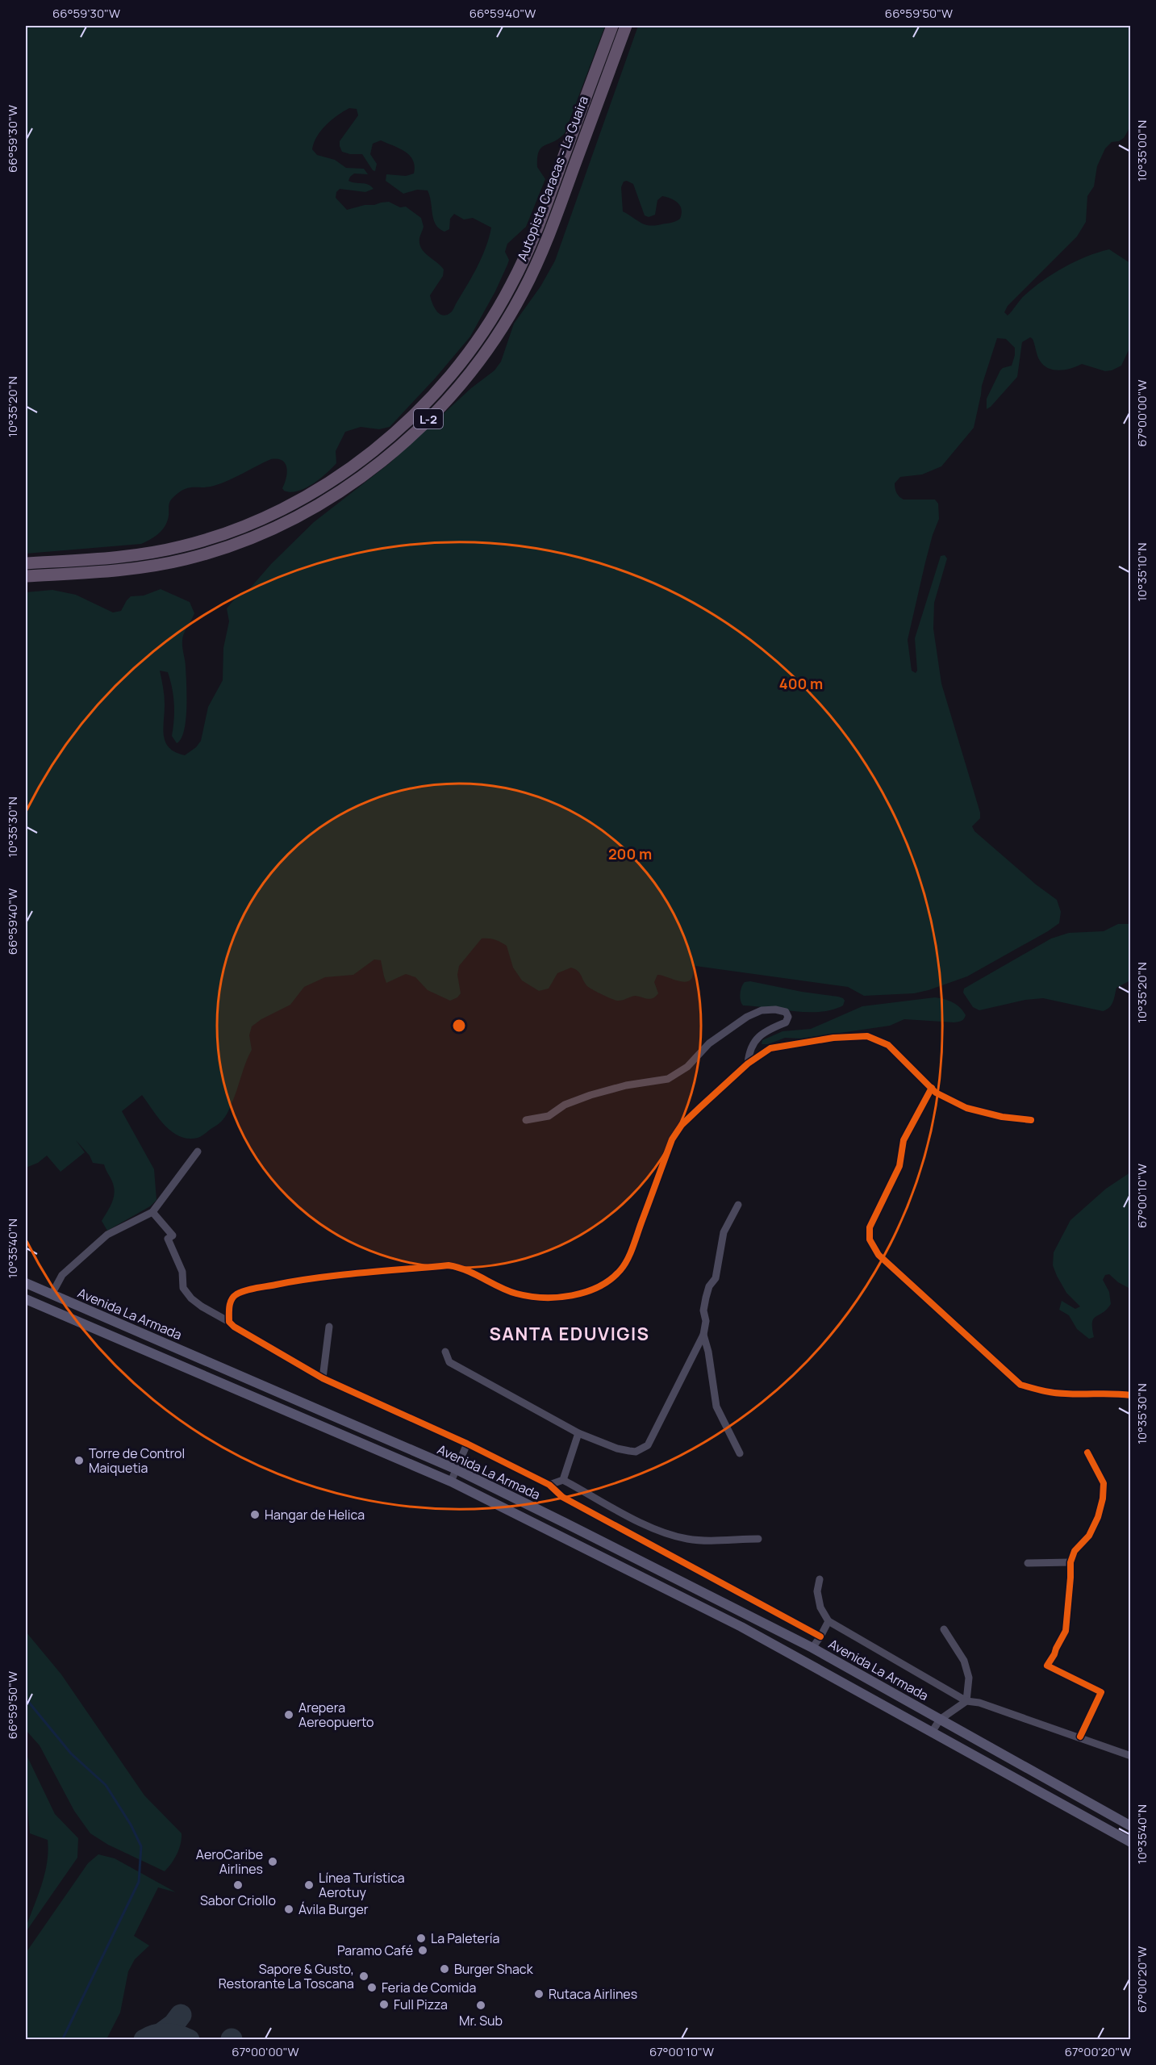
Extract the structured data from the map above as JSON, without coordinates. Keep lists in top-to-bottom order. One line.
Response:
{"streets":{"highway":["Autopista Caracas - La Guaira","L-2"],"main road":["Avenida La Armada"]},"districts":["SANTA EDUVIGIS"],"places":["Torre de Control Maiquetia","Hangar de Helica","Arepera Aereopuerto","AeroCaribe Airlines","Sabor Criollo","Línea Turística Aerotuy","Ávila Burger","La Paletería","Paramo Café","Burger Shack","Sapore & Gusto, Restorante La Toscana","Feria de Comida","Rutaca Airlines","Full Pizza","Mr. Sub"],"coordinates":["66°59'30\"W","66°59'40\"W","66°59'50\"W","10°35'00\"N","10°35'20\"N","67°00'00\"W","10°35'10\"N","10°35'30\"N","67°00'10\"W","10°35'40\"N","67°00'20\"W"],"rings":["400 m","200 m"]}
